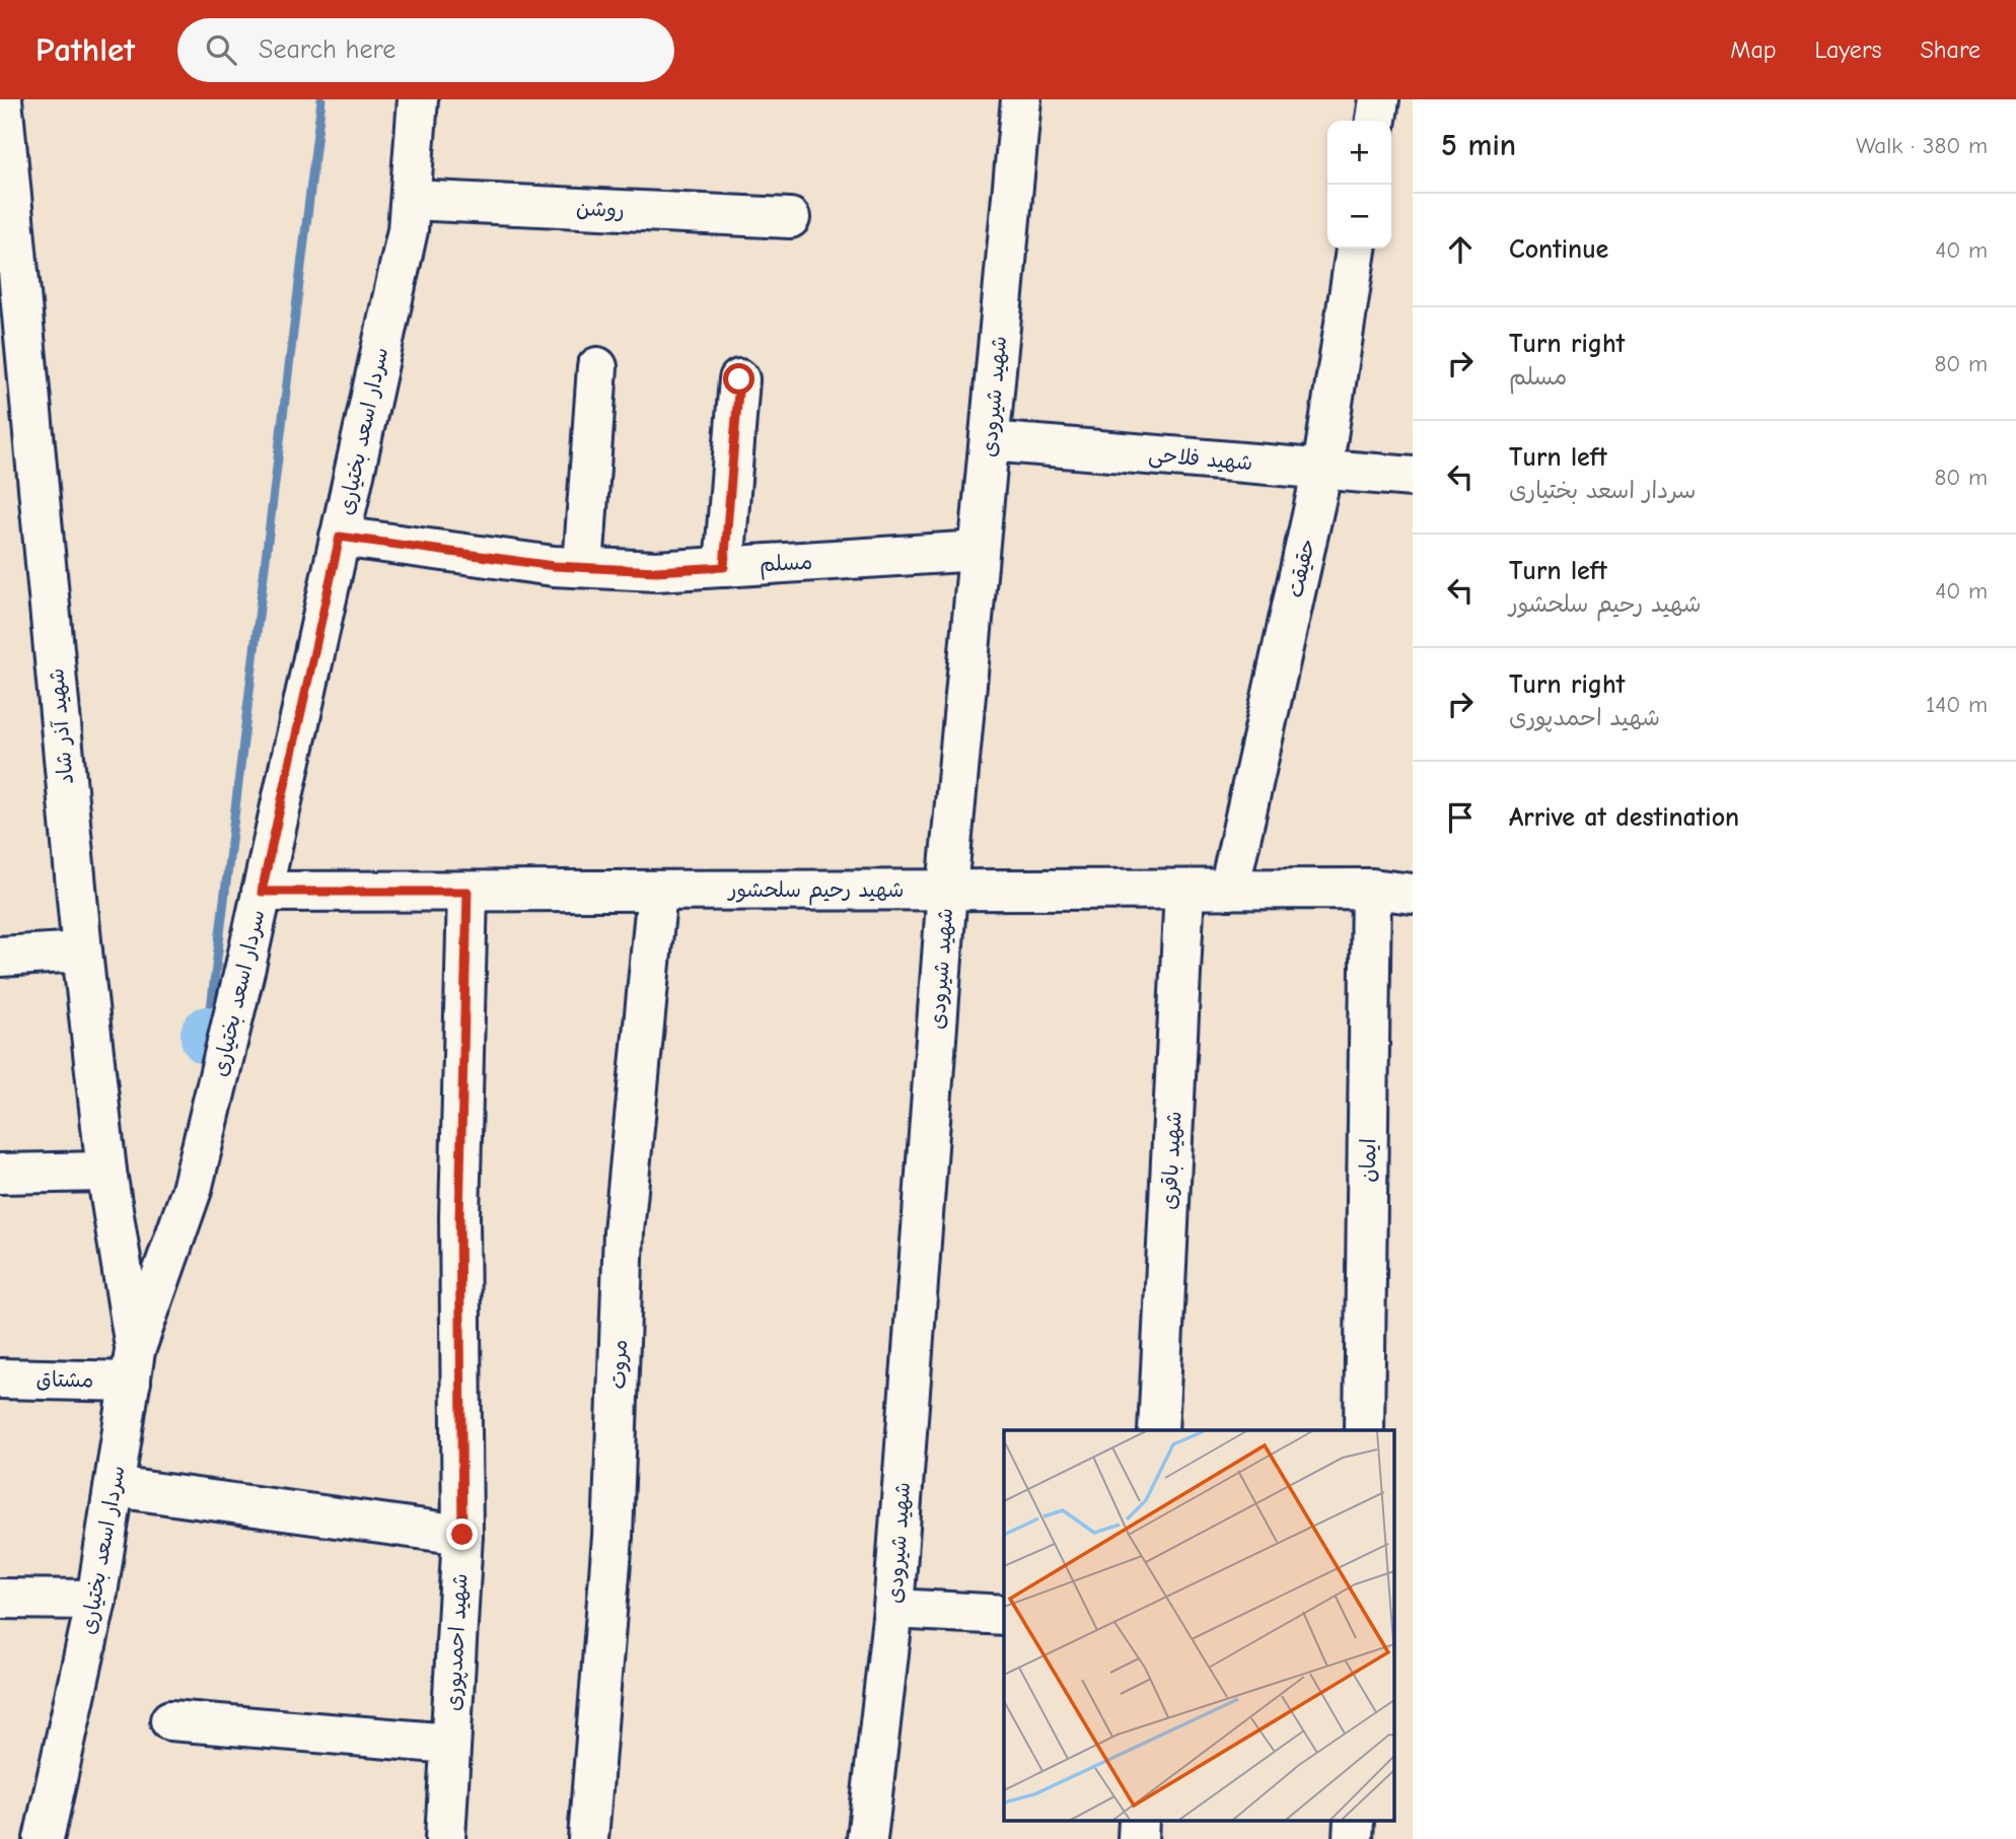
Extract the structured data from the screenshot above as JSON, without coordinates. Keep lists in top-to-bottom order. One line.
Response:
{"streets":{"street":["روشن","شهید شیرودی","سردار اسعد بختیاری","شهید فلاحی","مسلم","حقیقت","شهید آذر شاد","شهید رحیم سلحشور","شهید باقری","ایمان","مروت","مشتاق","شهید احمدپوری"]},"crossings":[["روشن","سردار اسعد بختیاری"],["شهید شیرودی","شهید فلاحی"],["شهید شیرودی","مسلم"],["شهید شیرودی","شهید رحیم سلحشور"],["سردار اسعد بختیاری","مسلم"],["سردار اسعد بختیاری","شهید آذر شاد"],["سردار اسعد بختیاری","شهید رحیم سلحشور"],["سردار اسعد بختیاری","مشتاق"],["شهید فلاحی","حقیقت"],["حقیقت","شهید رحیم سلحشور"],["شهید آذر شاد","مشتاق"],["شهید رحیم سلحشور","شهید باقری"],["شهید رحیم سلحشور","ایمان"],["شهید رحیم سلحشور","مروت"],["شهید رحیم سلحشور","شهید احمدپوری"]],"page":{"header":"Pathlet","search":"Search here","nav":["Map","Layers","Share"],"heading":["5 min","Walk · 380 m"],"map_buttons":["+","−"],"list":[["Continue","40 m"],["Turn right","مسلم","80 m"],["Turn left","سردار اسعد بختیاری","80 m"],["Turn left","شهید رحیم سلحشور","40 m"],["Turn right","شهید احمدپوری","140 m"],"Arrive at destination"]}}
